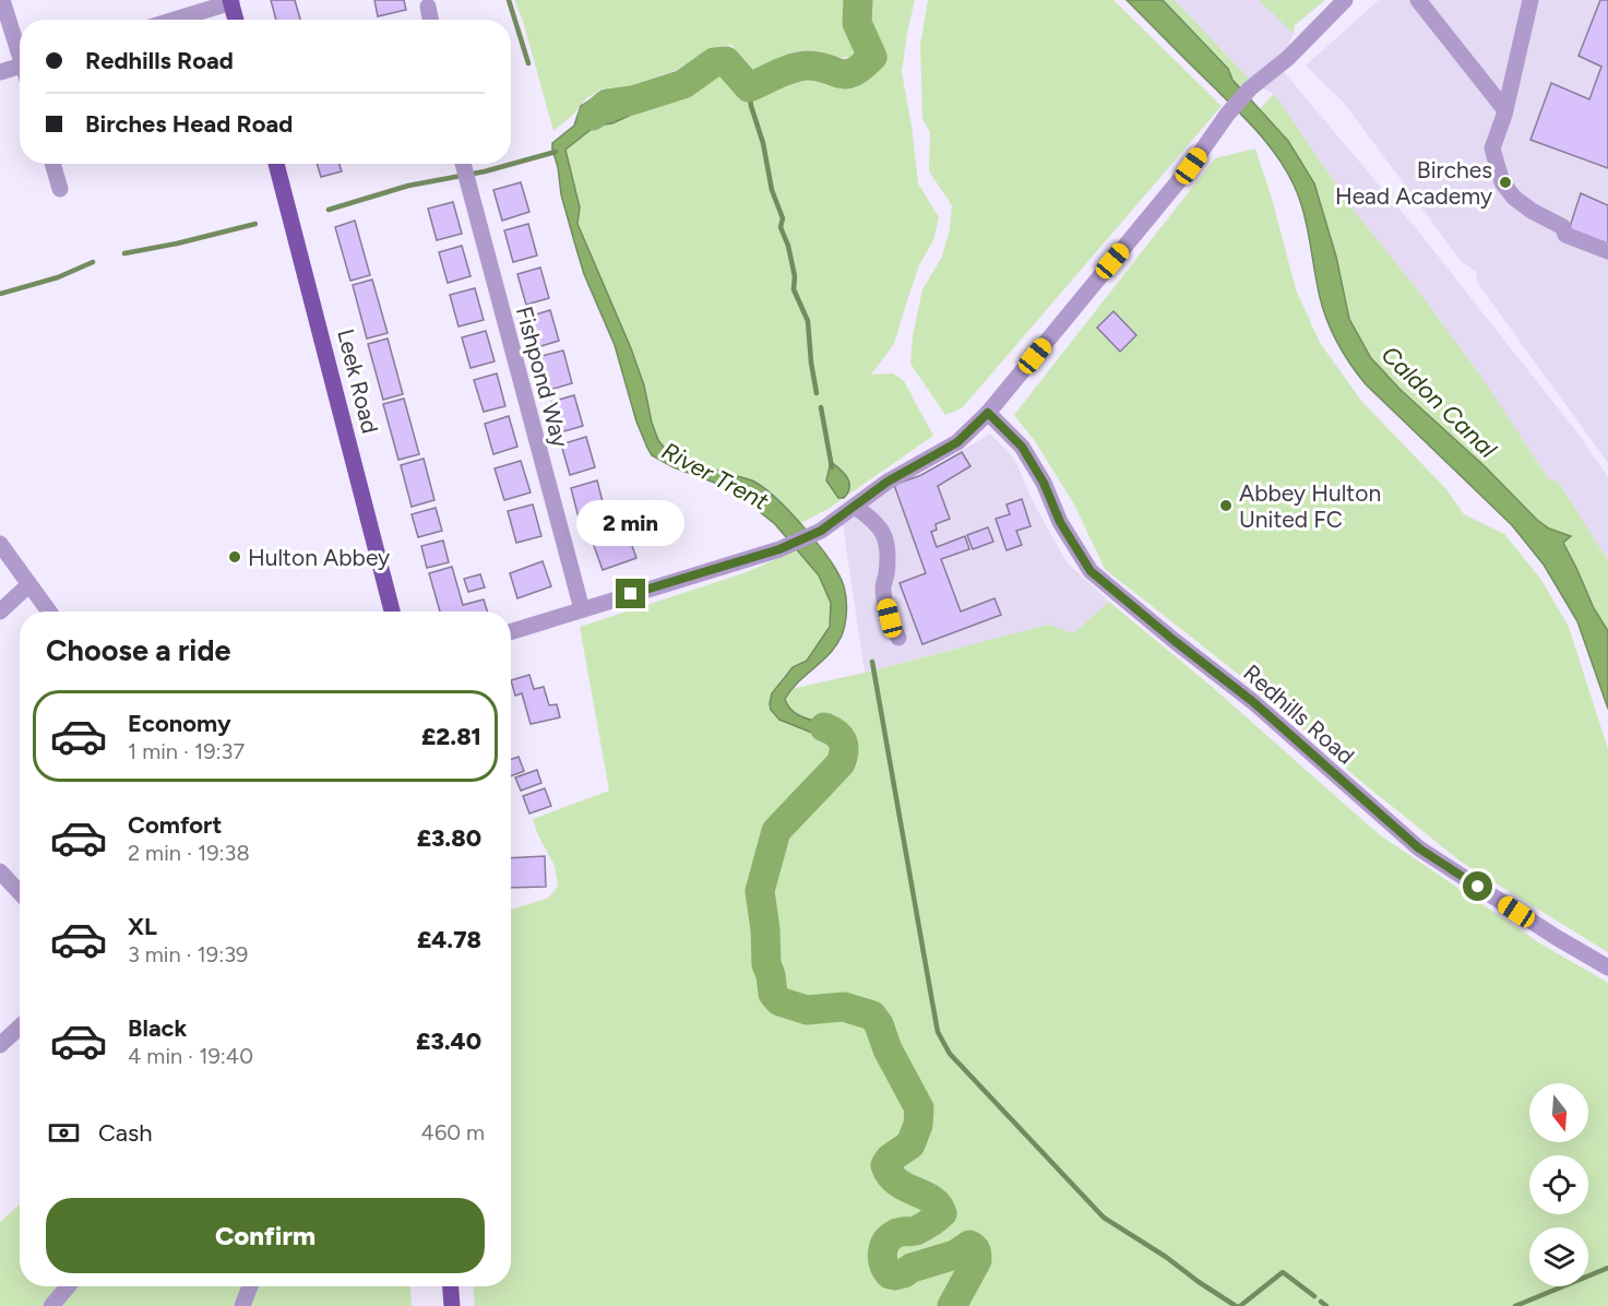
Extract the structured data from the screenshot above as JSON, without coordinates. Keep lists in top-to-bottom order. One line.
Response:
{"streets":{"main road":["Leek Road"],"street":["Fishpond Way","Redhills Road"]},"water":["Caldon Canal","River Trent"],"places":["Birches Head Academy","Abbey Hulton United FC","Hulton Abbey"],"north":"bottom","page":{"banner":["Redhills Road","Birches Head Road"],"bubble":"2 min","heading":"Choose a ride","list":[{"name":"Economy","note":"1 min · 19:37","value":"£2.81"},{"name":"Comfort","note":"2 min · 19:38","value":"£3.80"},{"name":"XL","note":"3 min · 19:39","value":"£4.78"},{"name":"Black","note":"4 min · 19:40","value":"£3.40"}],"pay":["Cash","460 m"],"buttons":"Confirm"}}
